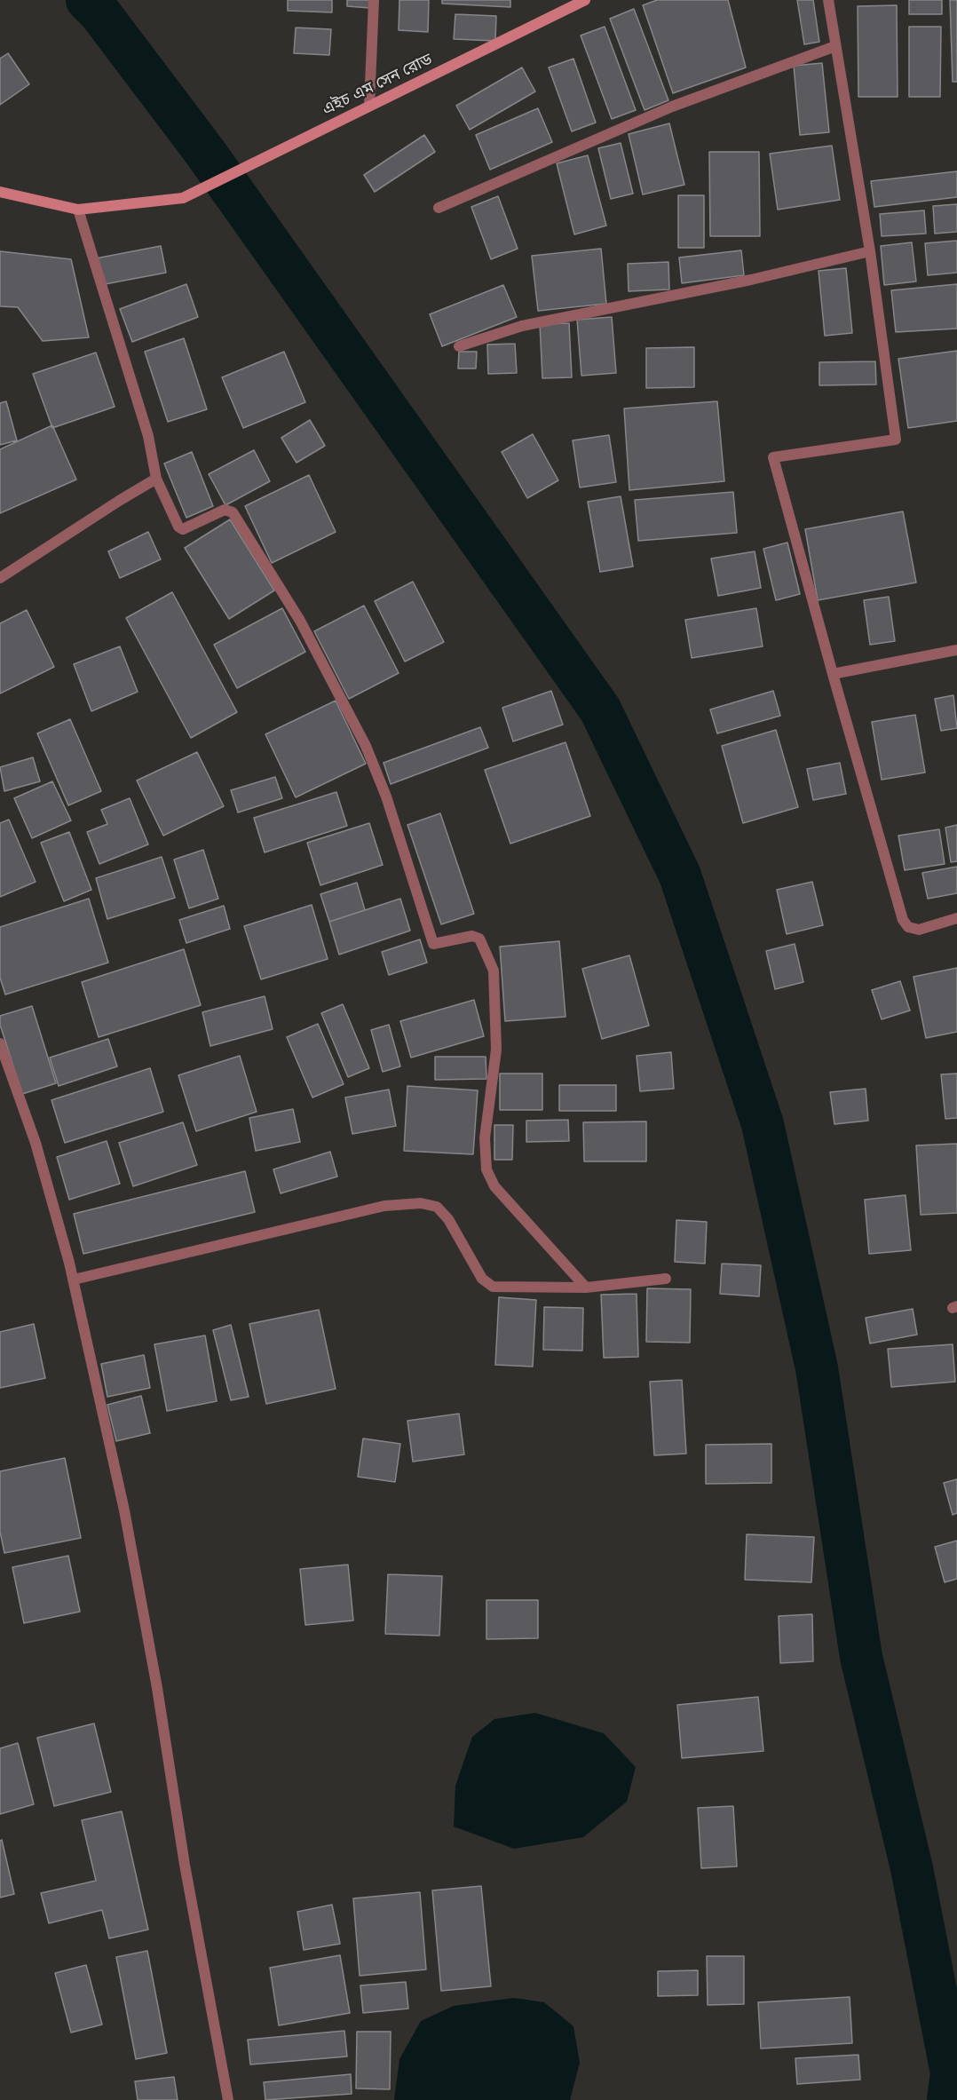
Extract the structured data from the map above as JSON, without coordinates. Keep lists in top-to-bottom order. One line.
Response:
{"streets":{"main road":["এইচ এম সেন রোড"]}}
